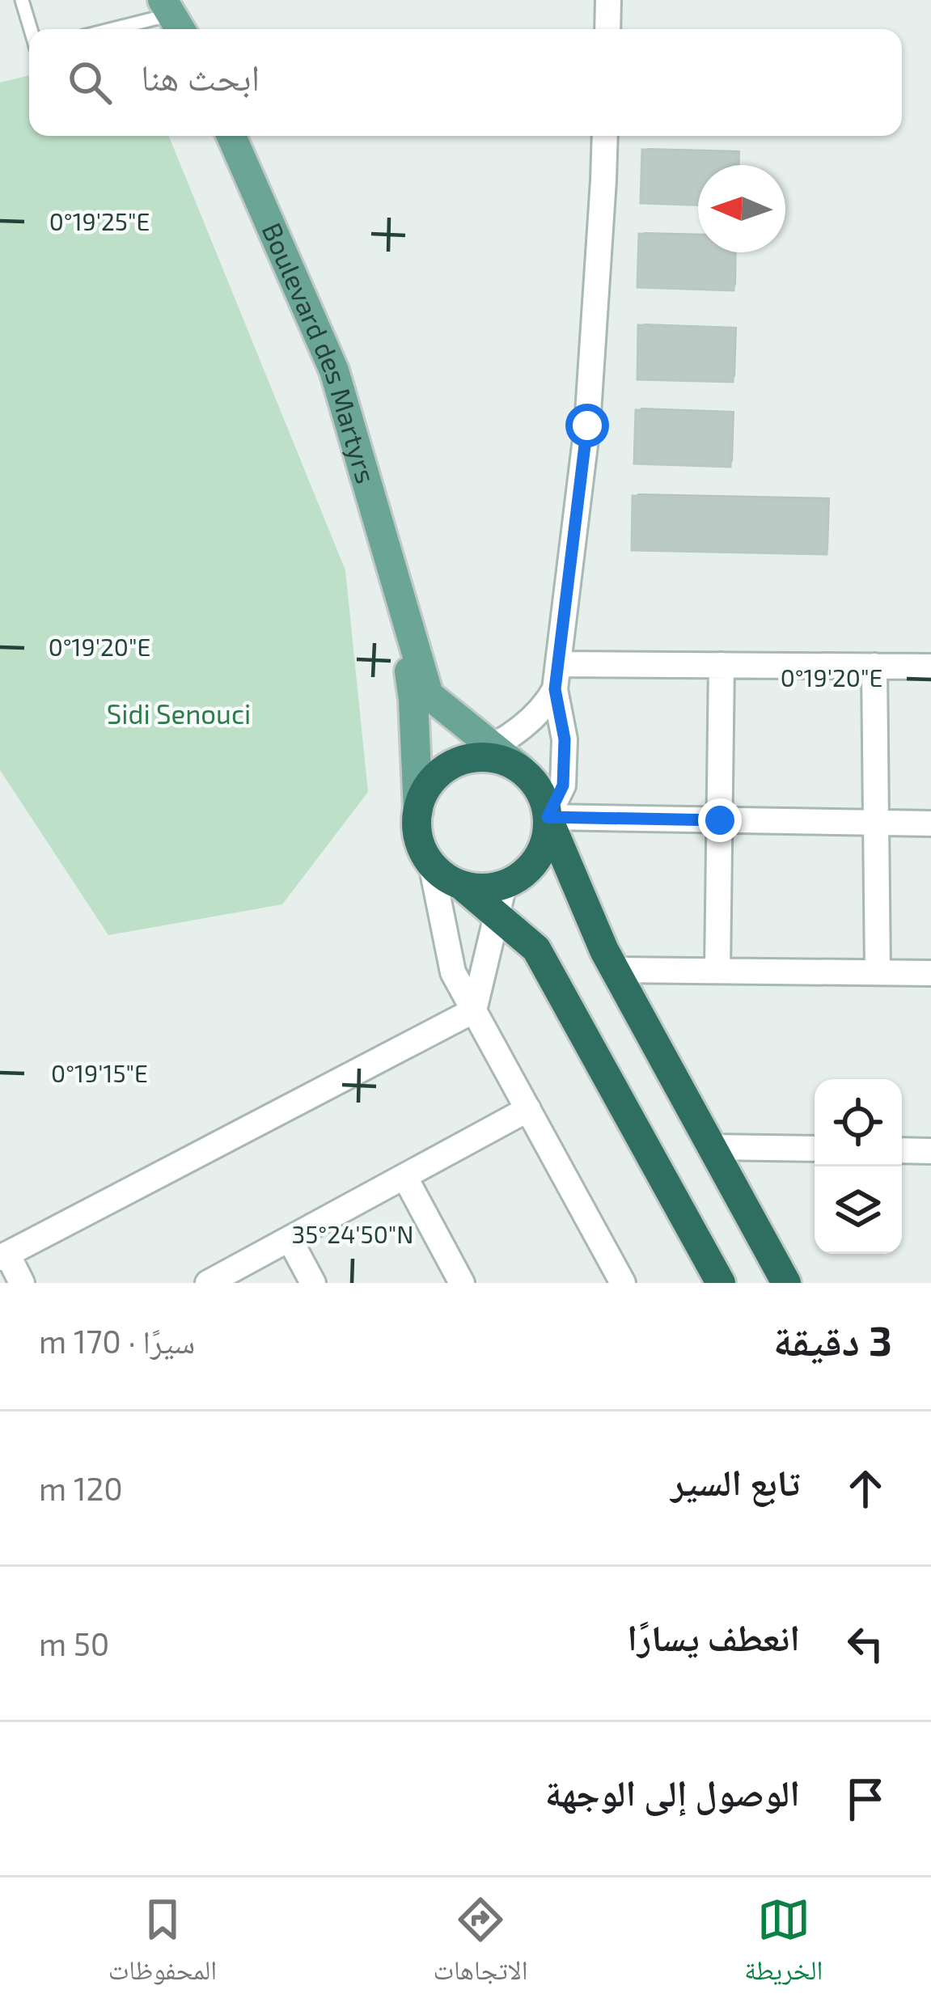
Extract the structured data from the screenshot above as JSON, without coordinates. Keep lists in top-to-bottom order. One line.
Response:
{"streets":{"main road":["Boulevard des Martyrs"]},"parks":["Sidi Senouci"],"north":"left","page":{"search":"ابحث هنا","heading":["3 دقيقة","سيرًا · 170 m"],"list":[["تابع السير","120 m"],["انعطف يسارًا","50 m"],"الوصول إلى الوجهة"],"nav":["الخريطة","الاتجاهات","المحفوظات"]},"coordinates":["0°19'25\"E","0°19'20\"E","0°19'15\"E","35°24'50\"N"]}
